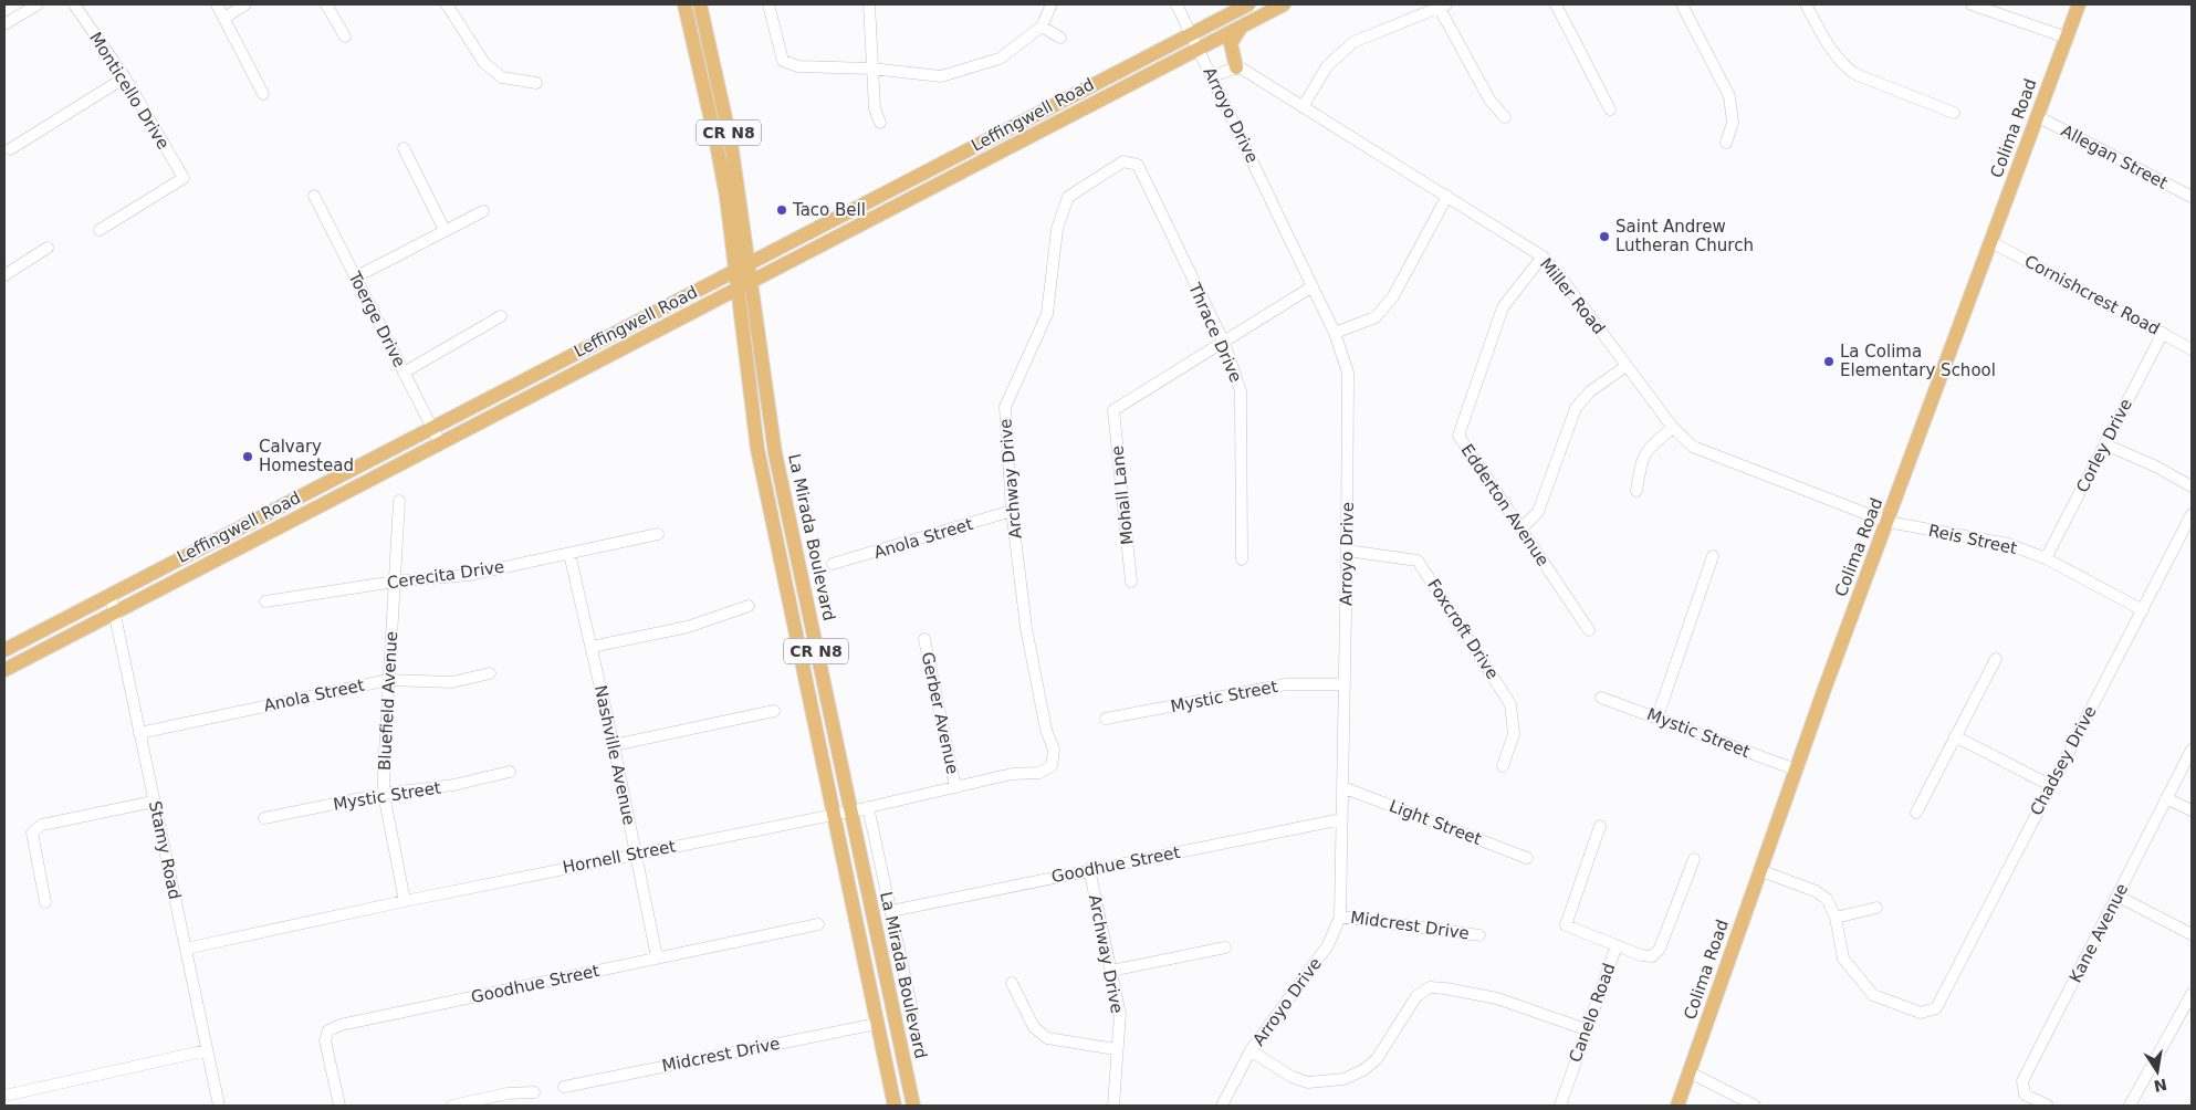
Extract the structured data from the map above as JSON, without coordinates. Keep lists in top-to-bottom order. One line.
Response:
{"streets":{"main road":["Leffingwell Road","Colima Road","CR N8","La Mirada Boulevard"],"street":["Monticello Drive","Arroyo Drive","Allegan Street","Cornishcrest Road","Miller Road","Toerge Drive","Thrace Drive","Corley Drive","Archway Drive","Mohall Lane","Edderton Avenue","Anola Street","Reis Street","Cerecita Drive","Foxcroft Drive","Mystic Street","Bluefield Avenue","Gerber Avenue","Nashville Avenue","Chadsey Drive","Light Street","Stamy Road","Hornell Street","Goodhue Street","Midcrest Drive","Kane Avenue","Canelo Road"]},"crossings":[["Leffingwell Road","Arroyo Drive"],["Leffingwell Road","Toerge Drive"],["Leffingwell Road","La Mirada Boulevard"],["Leffingwell Road","Stamy Road"],["Arroyo Drive","Foxcroft Drive"],["Arroyo Drive","Mystic Street"],["Arroyo Drive","Light Street"],["Arroyo Drive","Goodhue Street"],["Arroyo Drive","Midcrest Drive"],["Colima Road","Allegan Street"],["Colima Road","Cornishcrest Road"],["Colima Road","Miller Road"],["Colima Road","Reis Street"],["Colima Road","Mystic Street"],["Cornishcrest Road","Corley Drive"],["Miller Road","Edderton Avenue"],["Miller Road","Reis Street"],["Thrace Drive","Archway Drive"],["Thrace Drive","Mohall Lane"],["Corley Drive","Reis Street"],["Archway Drive","Anola Street"],["Archway Drive","Hornell Street"],["Archway Drive","Goodhue Street"],["La Mirada Boulevard","Hornell Street"],["La Mirada Boulevard","Goodhue Street"],["La Mirada Boulevard","Midcrest Drive"],["Anola Street","Bluefield Avenue"],["Anola Street","Stamy Road"],["Reis Street","Chadsey Drive"],["Cerecita Drive","Bluefield Avenue"],["Cerecita Drive","Nashville Avenue"],["Mystic Street","Bluefield Avenue"],["Bluefield Avenue","Hornell Street"],["Gerber Avenue","Hornell Street"],["Nashville Avenue","Hornell Street"],["Nashville Avenue","Goodhue Street"],["Stamy Road","Hornell Street"]],"places":["Taco Bell","Saint Andrew Lutheran Church","La Colima Elementary School","Calvary Homestead"],"north":"bottom"}
